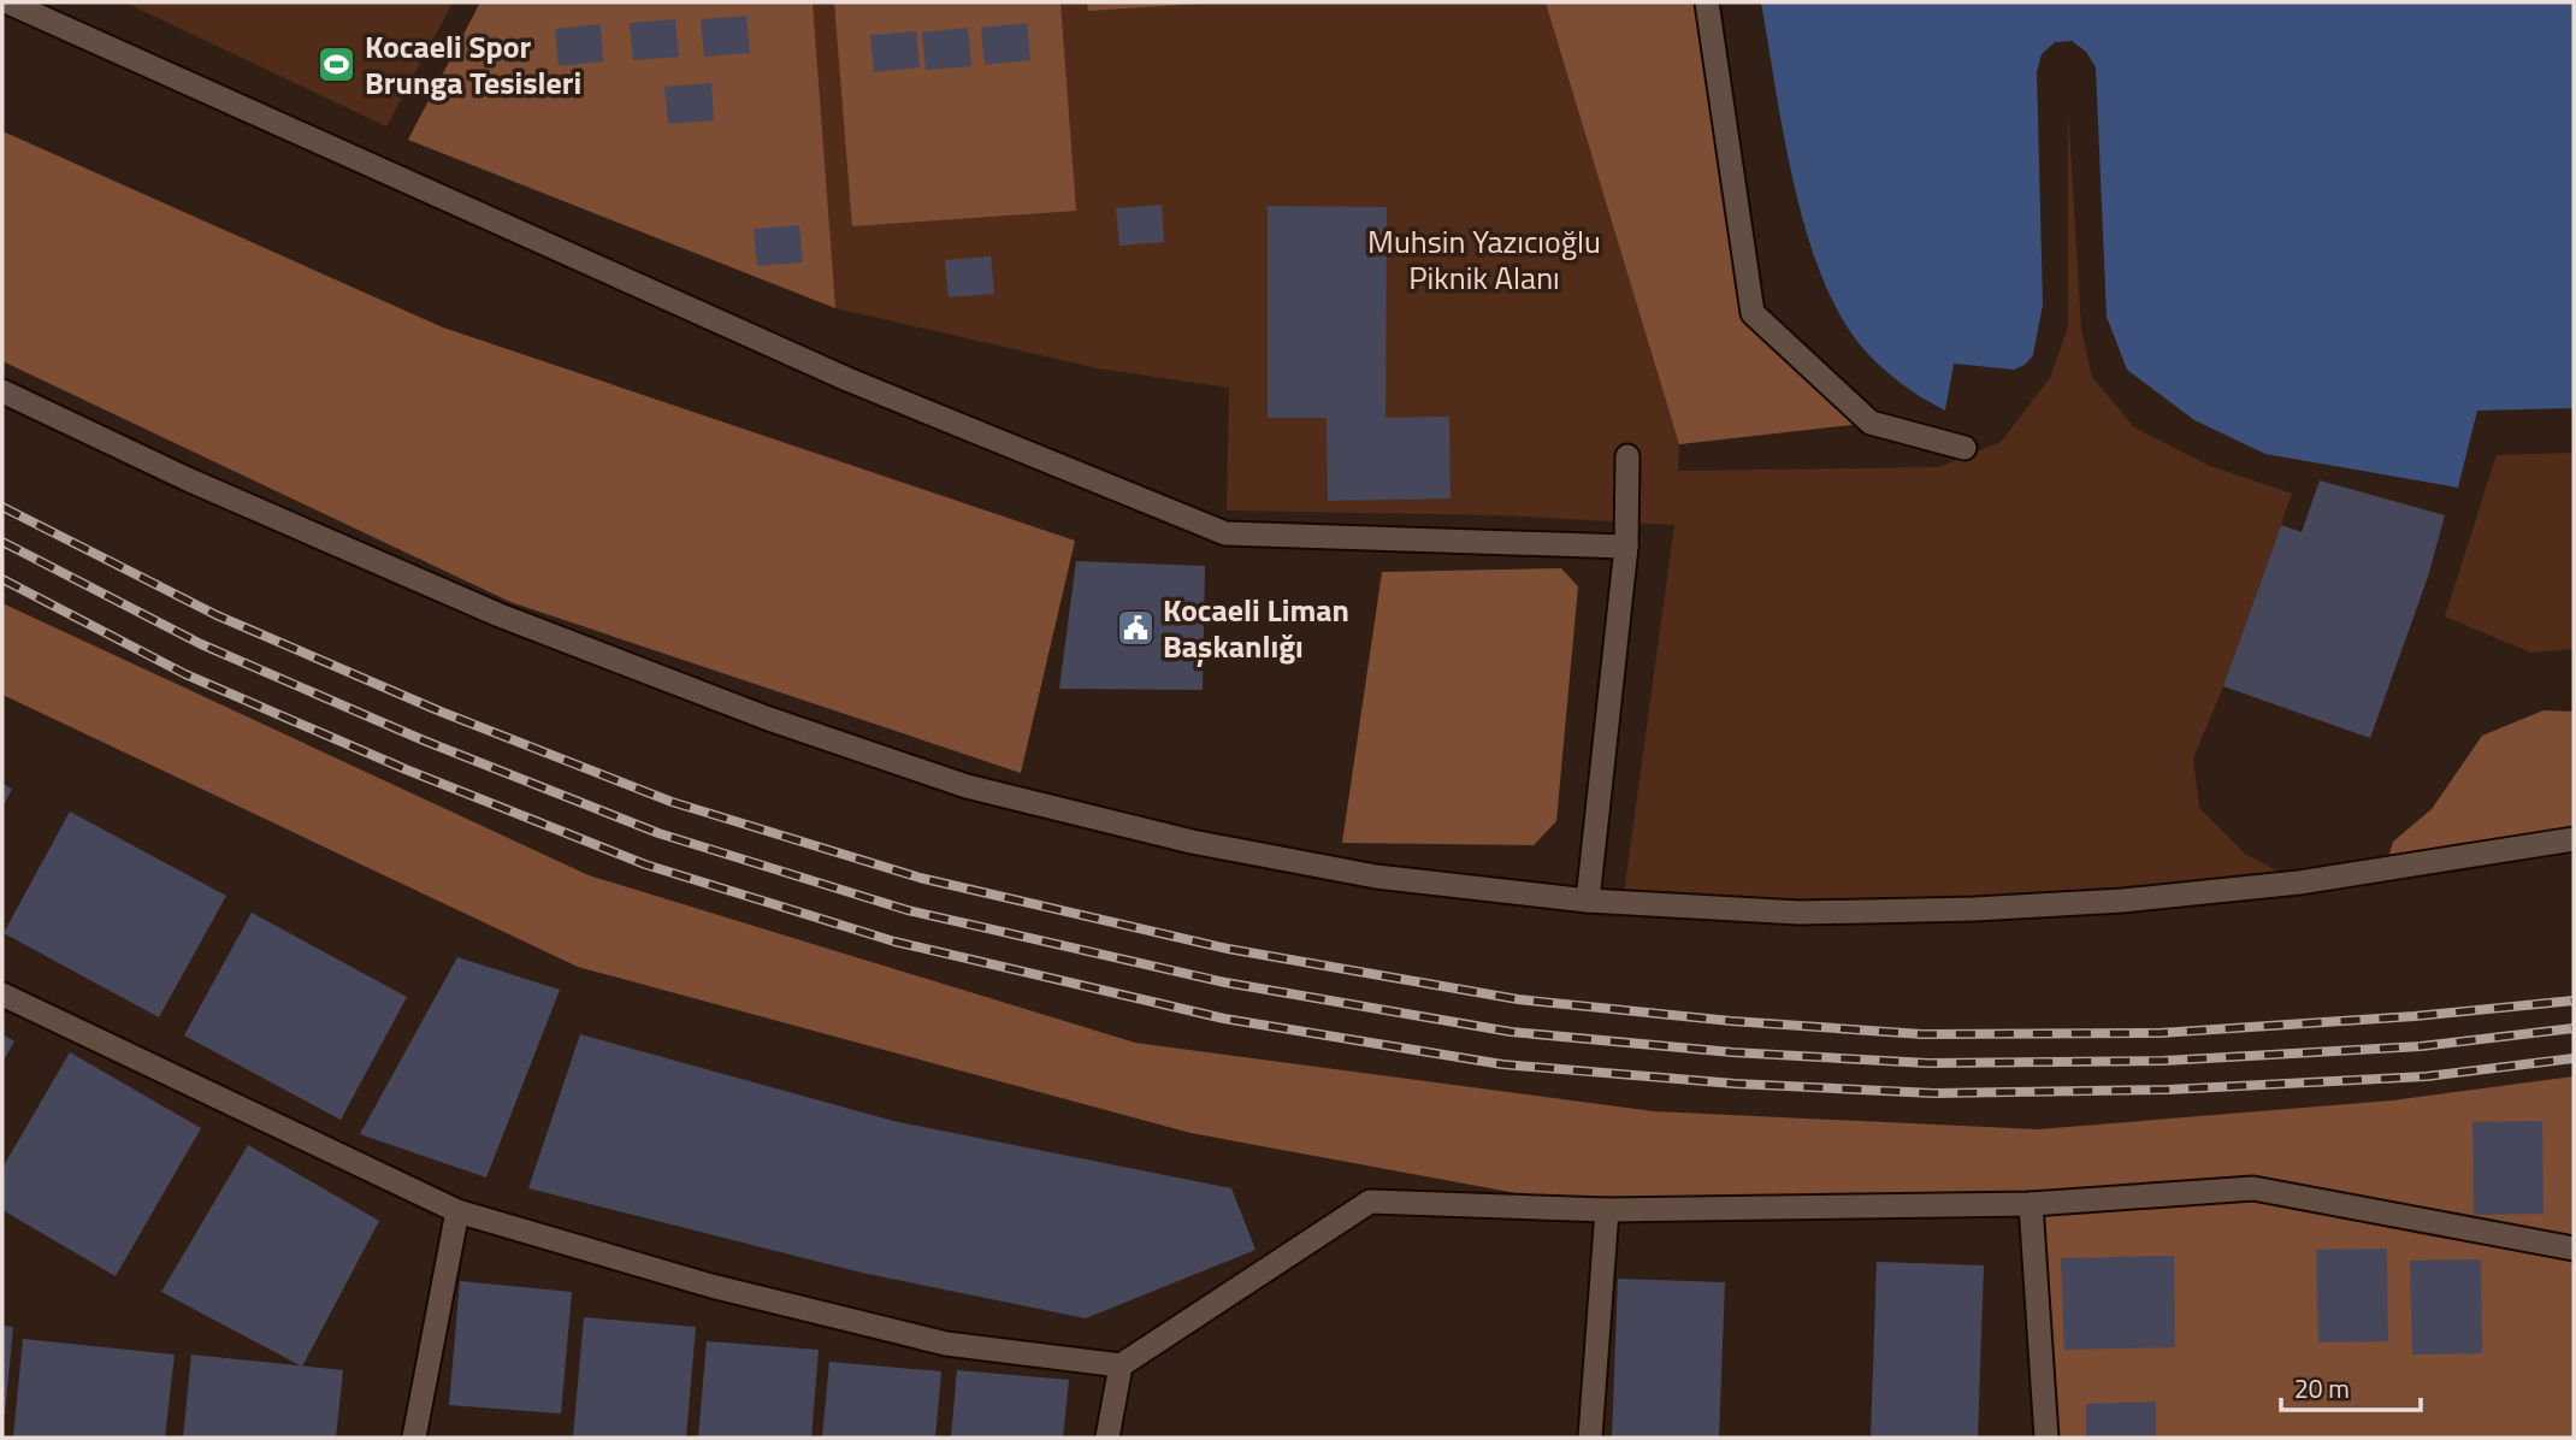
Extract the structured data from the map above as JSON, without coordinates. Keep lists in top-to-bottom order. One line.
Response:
{"parks":["Muhsin Yazıcıoğlu Piknik Alanı"],"places":{"sports":["Kocaeli Spor Brunga Tesisleri"],"public building":["Kocaeli Liman Başkanlığı"]},"scale_bar":"20 m"}
